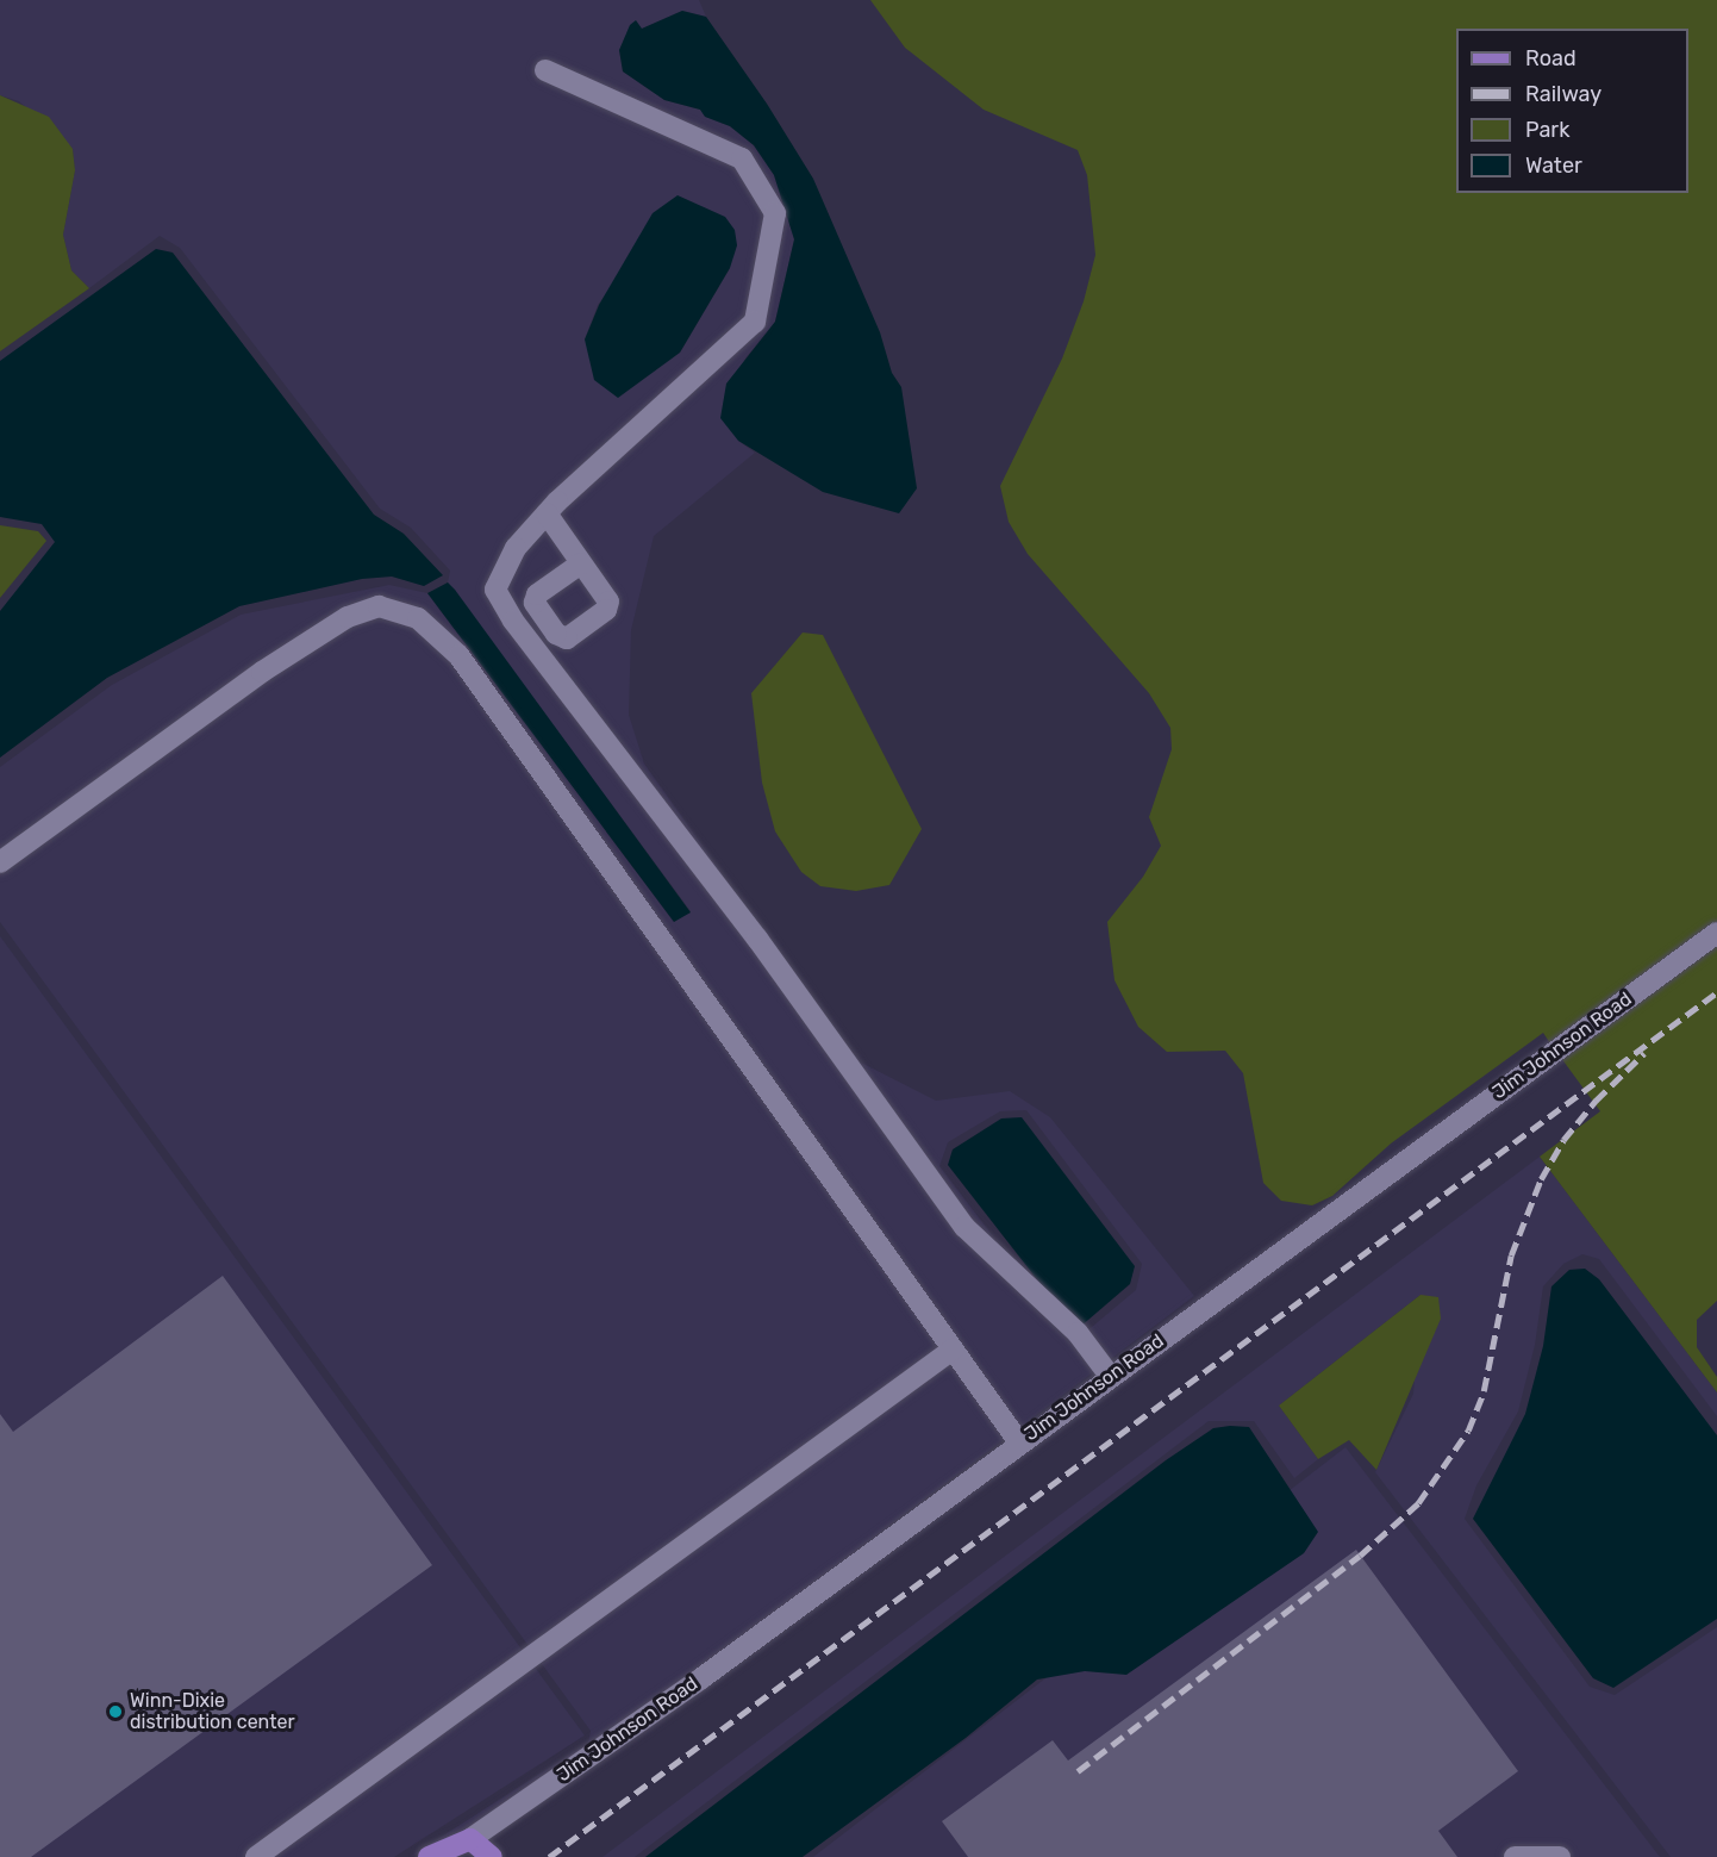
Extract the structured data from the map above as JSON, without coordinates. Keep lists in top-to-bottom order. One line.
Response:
{"streets":{"main road":["Jim Johnson Road"]},"places":["Winn-Dixie distribution center"],"legend":["Road","Railway","Park","Water"]}
